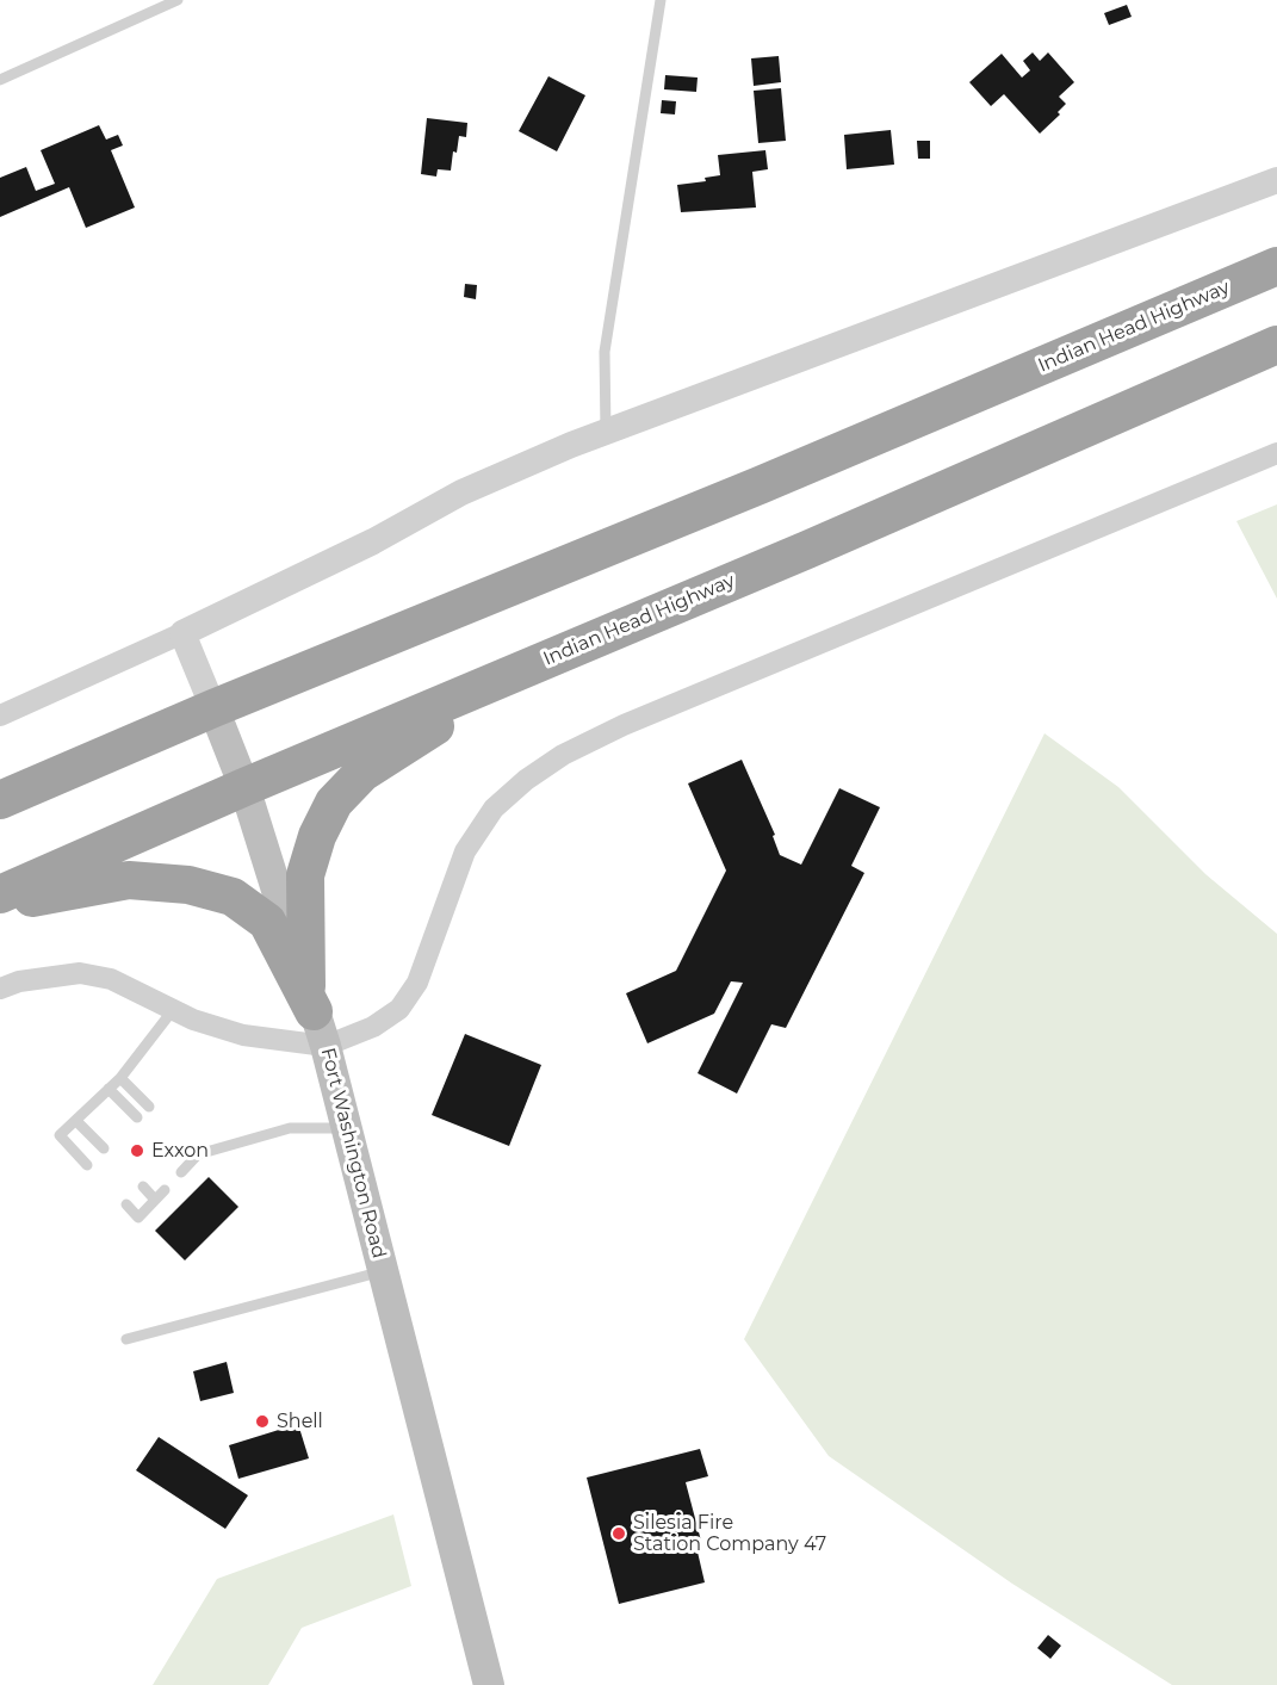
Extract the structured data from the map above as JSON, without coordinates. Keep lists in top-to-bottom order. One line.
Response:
{"streets":{"highway":["Indian Head Highway"],"main road":["Fort Washington Road"]},"crossings":[["Indian Head Highway","Fort Washington Road"]],"places":["Exxon","Shell","Silesia Fire Station Company 47"]}
